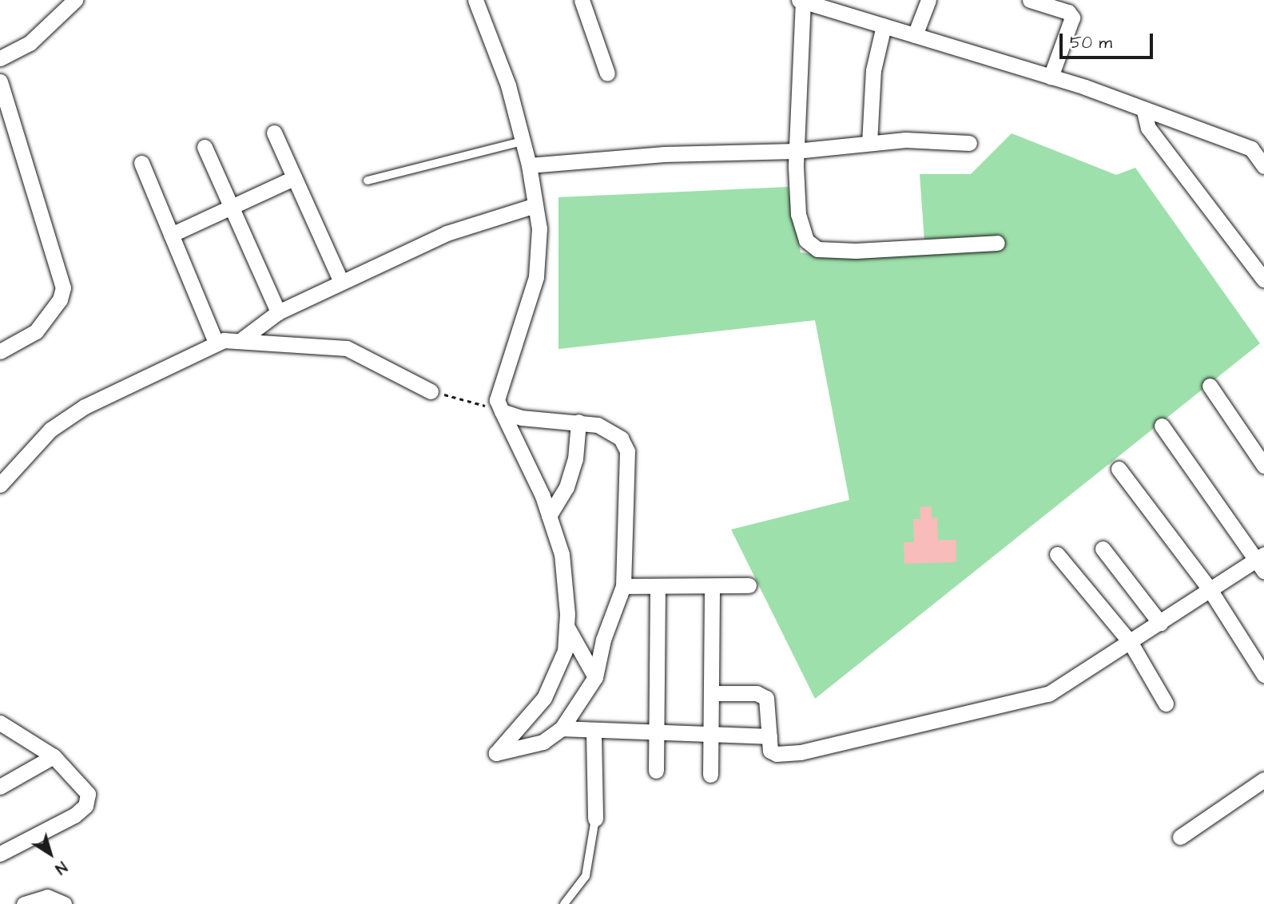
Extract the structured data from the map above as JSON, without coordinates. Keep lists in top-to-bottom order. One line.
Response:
{"scale_bar":"50 m","north":"bottom right"}
